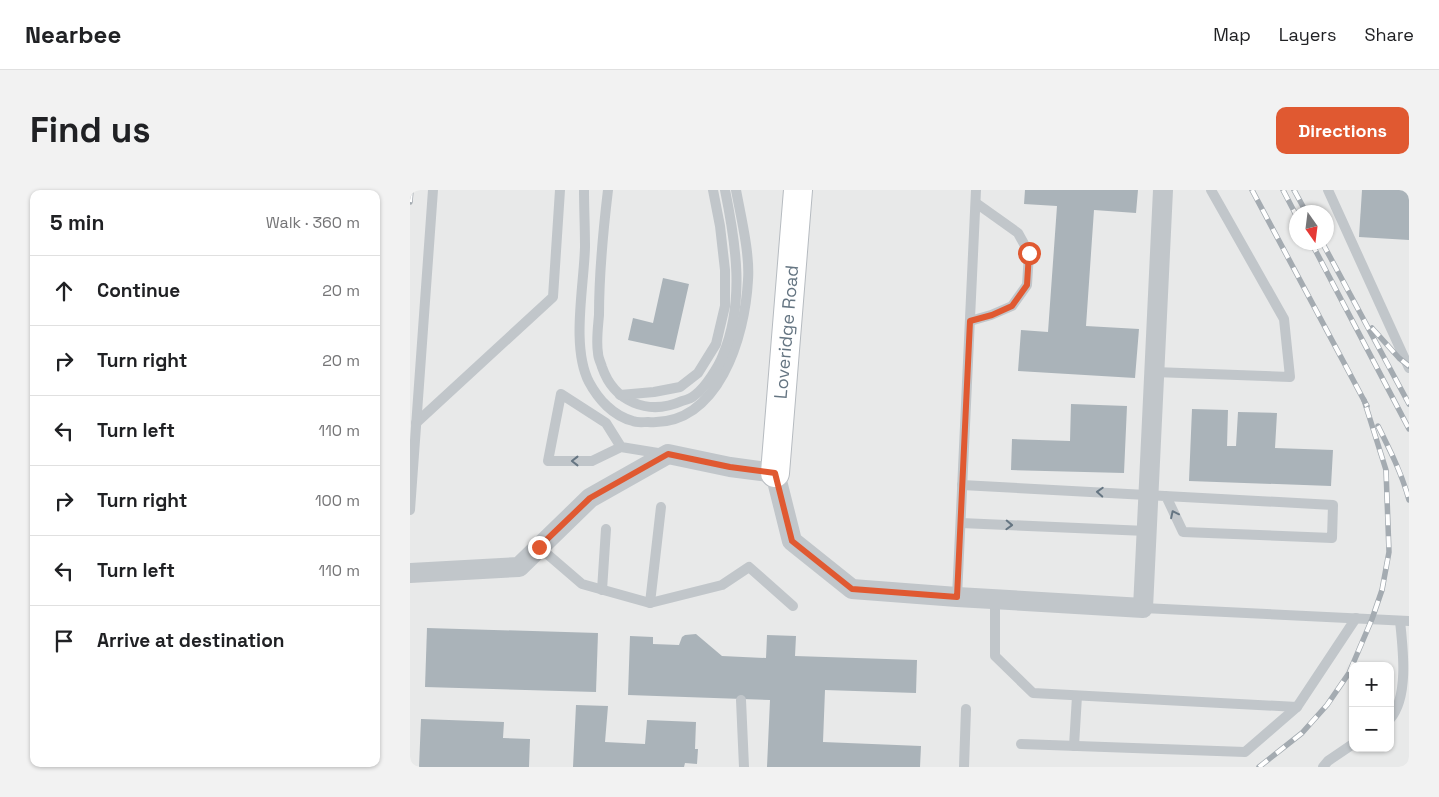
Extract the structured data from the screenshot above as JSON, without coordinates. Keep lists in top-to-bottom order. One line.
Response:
{"streets":{"street":["Loveridge Road"]},"north":"bottom","page":{"header":"Nearbee","nav":["Map","Layers","Share"],"buttons":"Directions","title":"Find us","heading":["5 min","Walk · 360 m"],"list":[["Continue","20 m"],["Turn right","20 m"],["Turn left","110 m"],["Turn right","100 m"],["Turn left","110 m"],"Arrive at destination"],"map_buttons":["+","−"]}}
